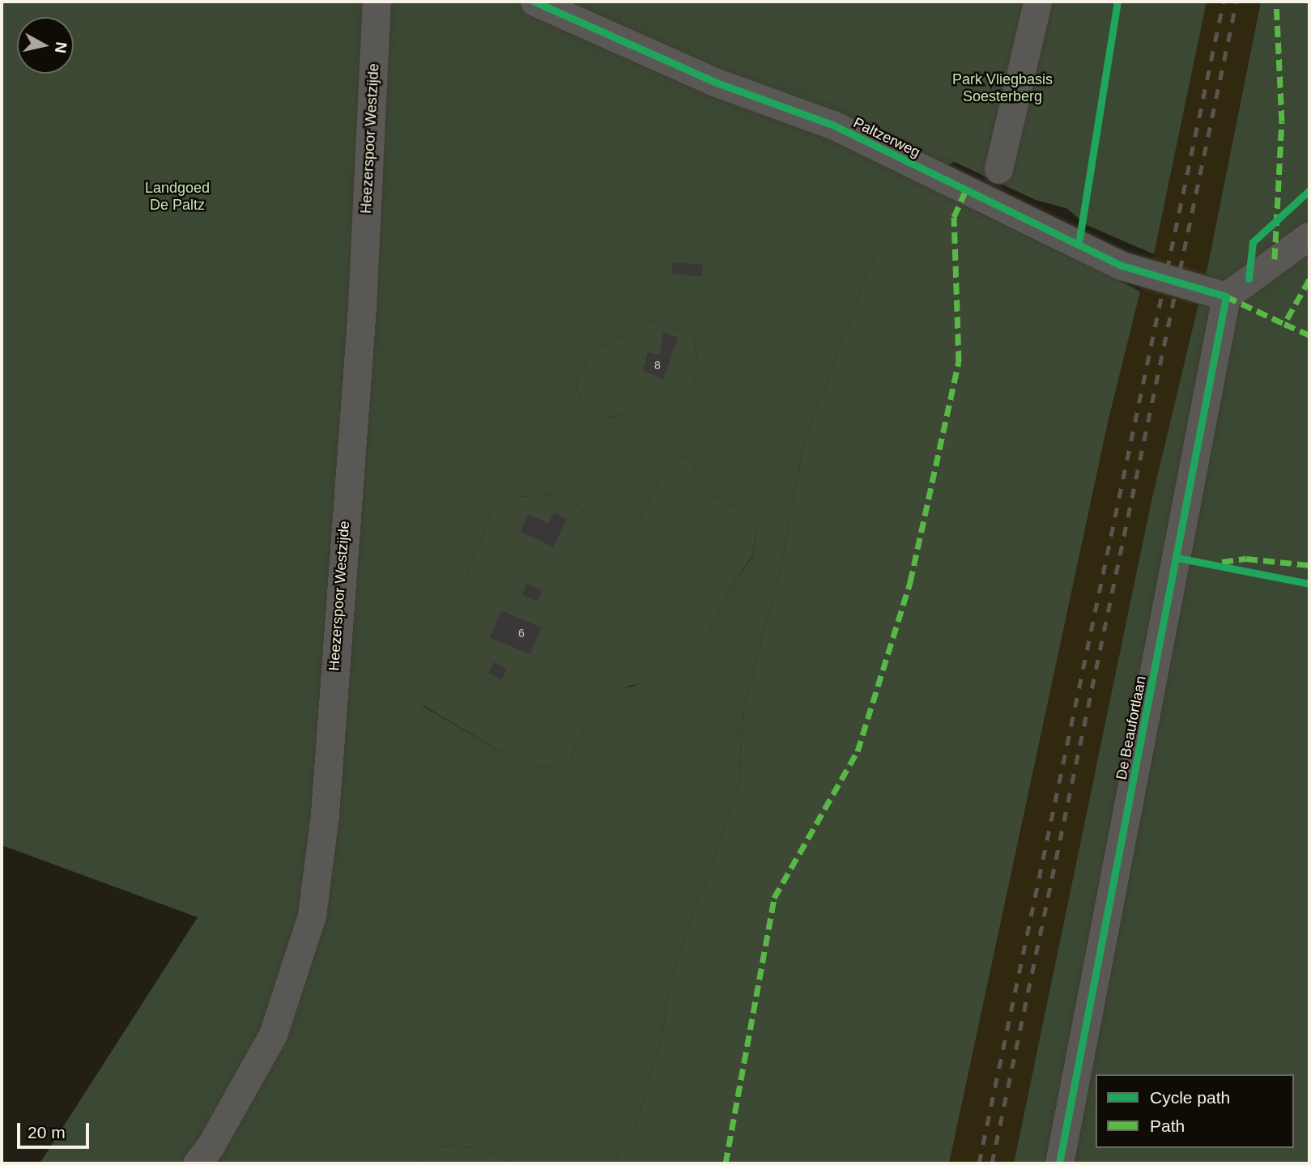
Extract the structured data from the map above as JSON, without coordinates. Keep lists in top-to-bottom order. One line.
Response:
{"streets":{"street":["Paltzerweg","Heezerspoor Westzijde","De Beaufortlaan"]},"crossings":[["Paltzerweg","De Beaufortlaan"]],"parks":["Park Vliegbasis Soesterberg","Landgoed De Paltz"],"house_numbers":["8","6"],"legend":["Cycle path","Path"],"scale_bar":"20 m","north":"right"}
